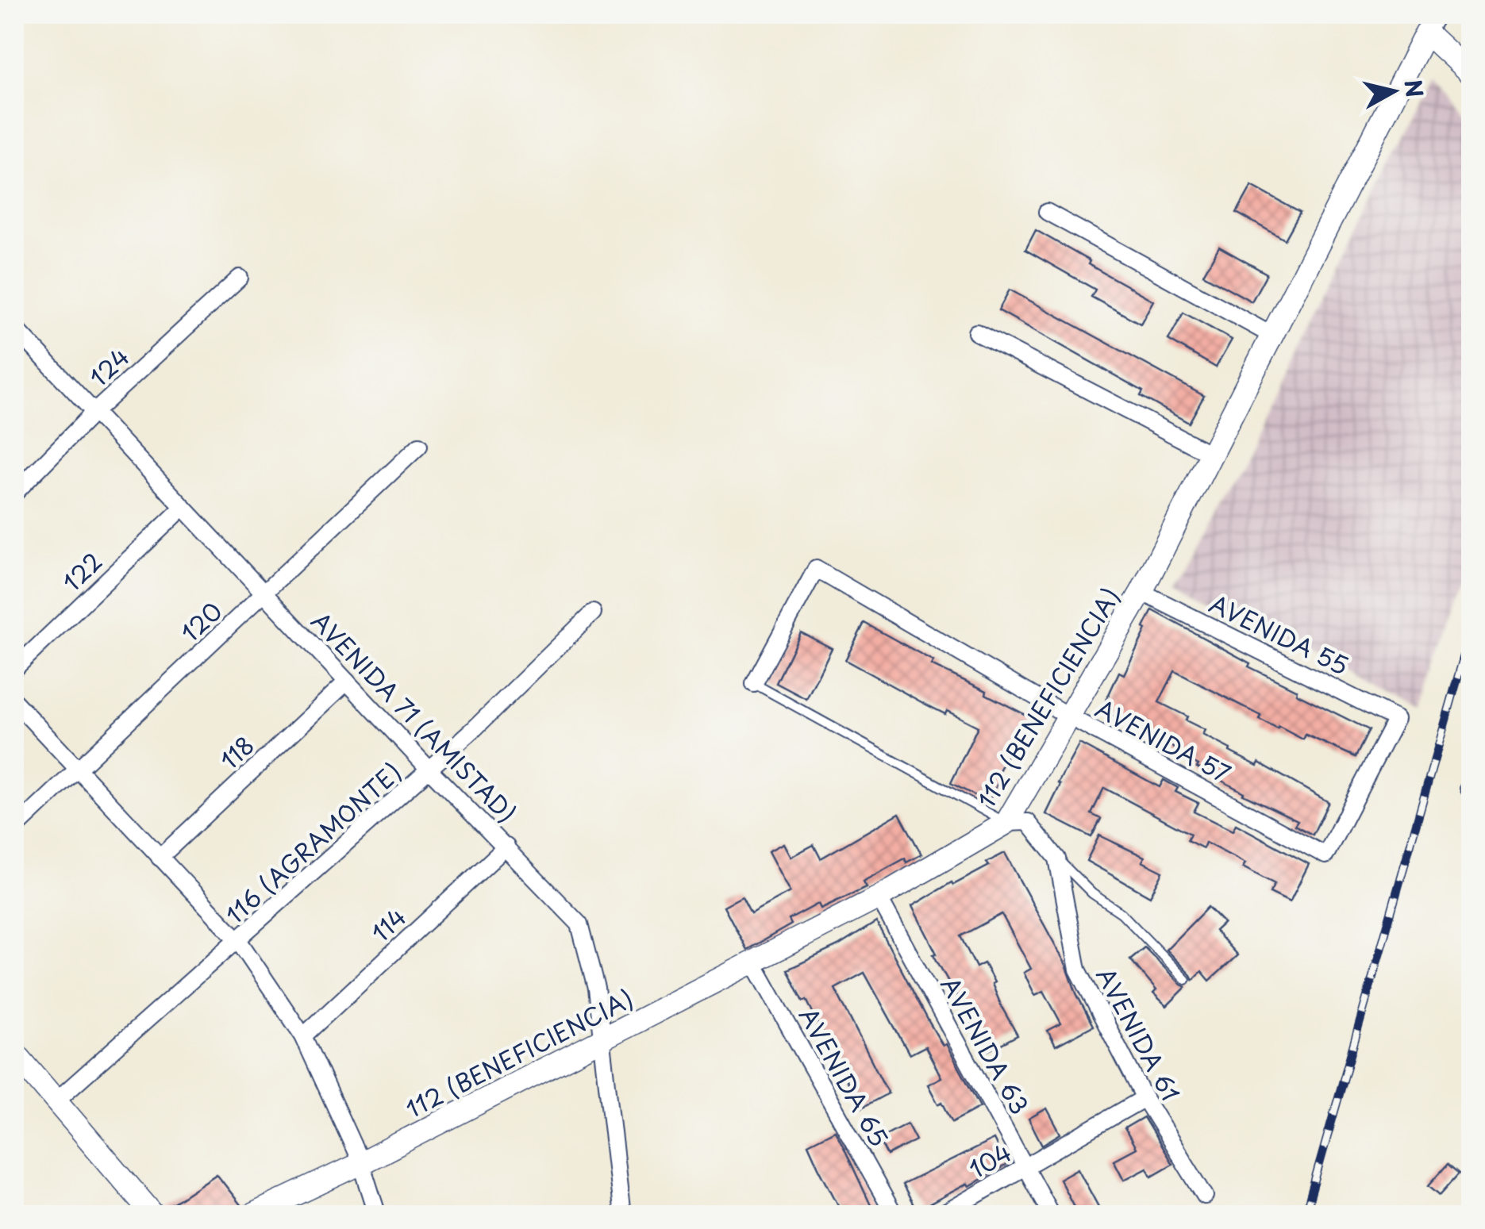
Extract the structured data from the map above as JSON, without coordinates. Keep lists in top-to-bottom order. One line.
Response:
{"streets":{"street":["124","122","120","AVENIDA 55","112 (BENEFICIENCIA)","AVENIDA 71 (AMISTAD)","AVENIDA 57","118","116 (AGRAMONTE)","114","AVENIDA 61","AVENIDA 63","AVENIDA 65","104"]},"crossings":[["124","AVENIDA 71 (AMISTAD)"],["122","AVENIDA 71 (AMISTAD)"],["120","AVENIDA 71 (AMISTAD)"],["AVENIDA 55","112 (BENEFICIENCIA)"],["AVENIDA 55","AVENIDA 57"],["112 (BENEFICIENCIA)","AVENIDA 71 (AMISTAD)"],["112 (BENEFICIENCIA)","AVENIDA 57"],["112 (BENEFICIENCIA)","AVENIDA 61"],["112 (BENEFICIENCIA)","AVENIDA 63"],["112 (BENEFICIENCIA)","AVENIDA 65"],["AVENIDA 71 (AMISTAD)","118"],["AVENIDA 71 (AMISTAD)","116 (AGRAMONTE)"],["AVENIDA 71 (AMISTAD)","114"],["AVENIDA 57","AVENIDA 61"],["AVENIDA 61","104"],["AVENIDA 63","104"]],"north":"right"}
